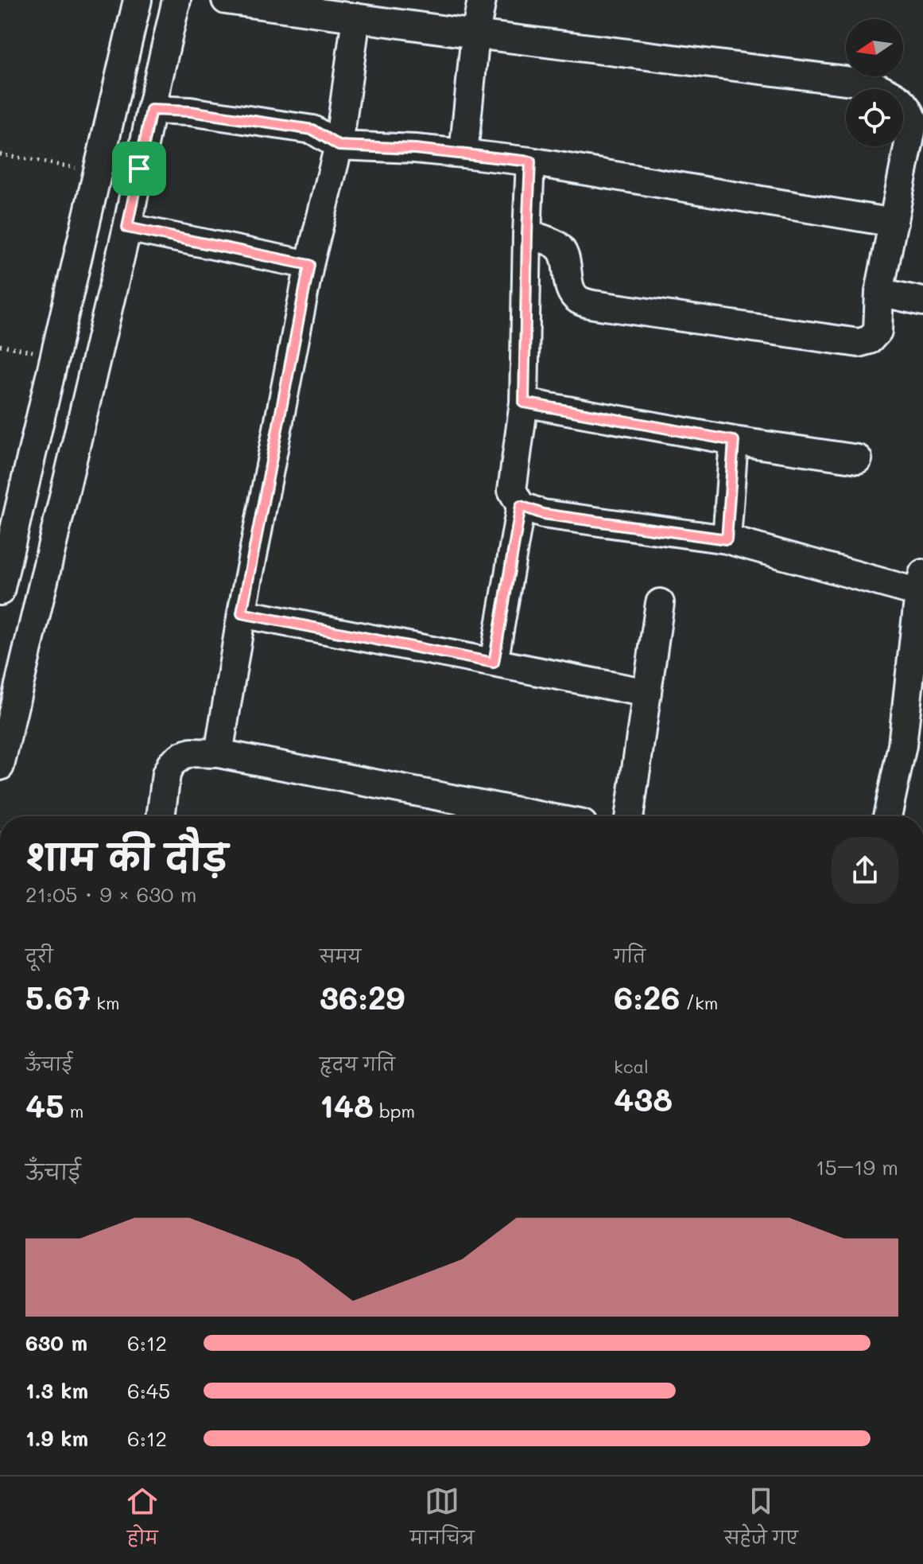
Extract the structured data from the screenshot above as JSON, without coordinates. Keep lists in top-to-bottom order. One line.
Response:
{"north":"left","page":{"heading":["शाम की दौड़","21:05 · 9 × 630 m"],"stats":[["दूरी","5.67 km"],["समय","36:29"],["गति","6:26 /km"],["ऊँचाई","45 m"],["हृदय गति","148 bpm"],["kcal","438"]],"chart":["ऊँचाई","15–19 m"],"list":[{"name":"630 m","note":"6:12"},{"name":"1.3 km","note":"6:45"},{"name":"1.9 km","note":"6:12"}],"tabs":["होम","मानचित्र","सहेजे गए"]}}
